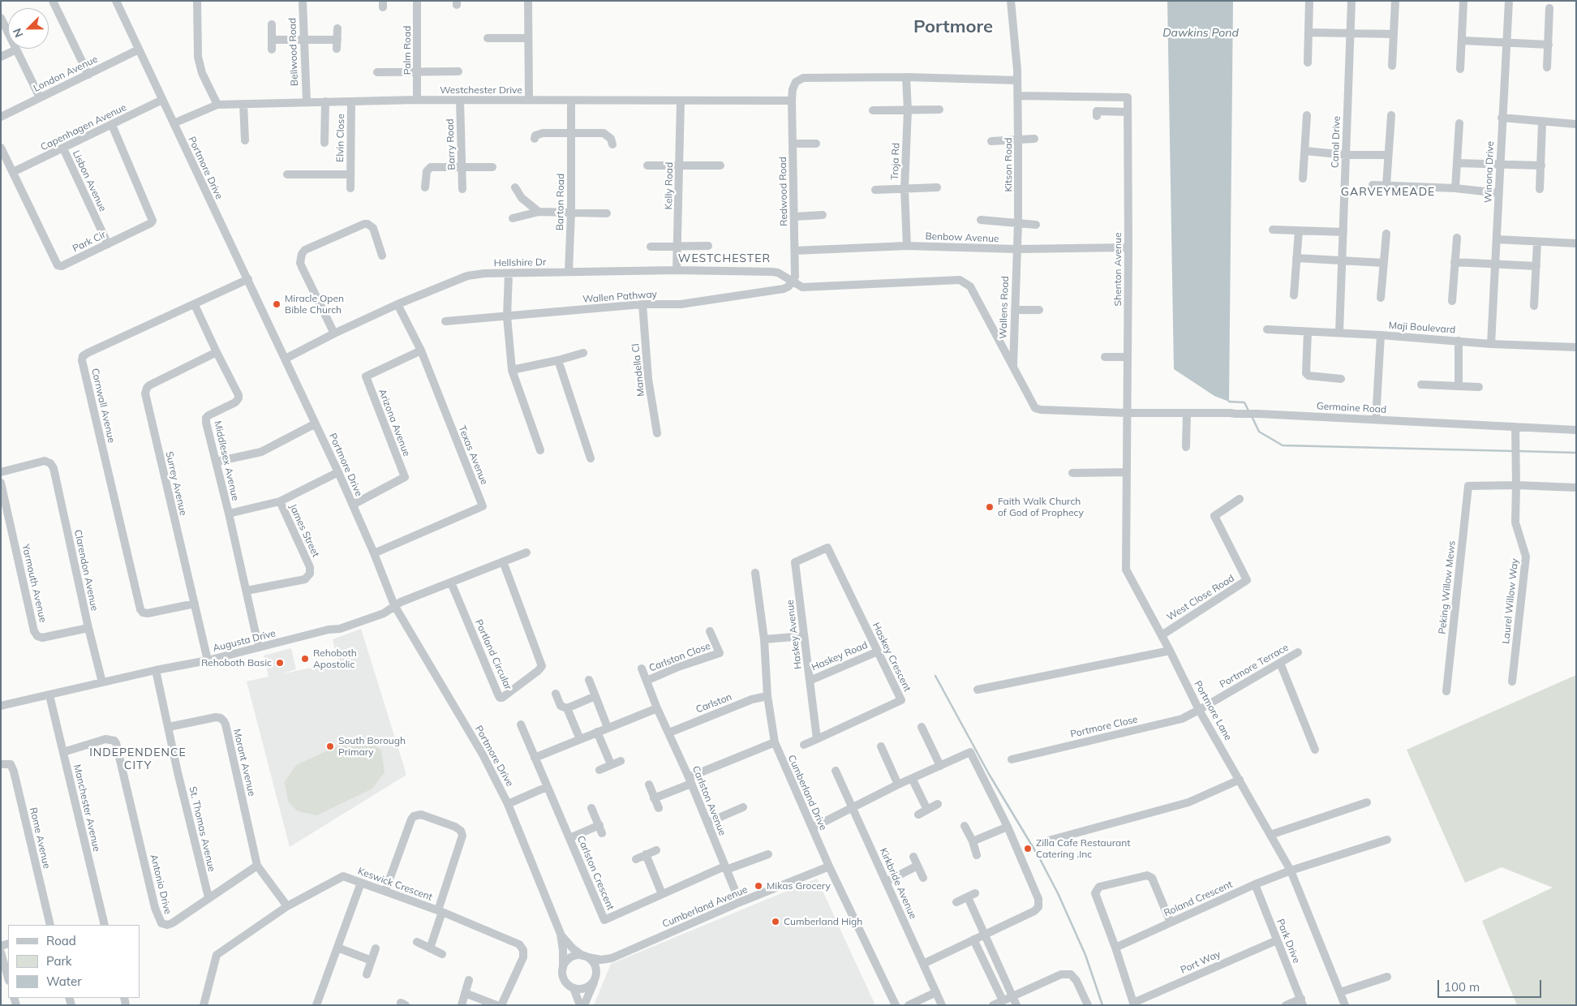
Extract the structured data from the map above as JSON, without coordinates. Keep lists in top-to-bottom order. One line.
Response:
{"streets":{"street":["Palm Road","Bellwood Road","London Avenue","Westchester Drive","Capenhagen Avenue","Elvin Close","Canal Drive","Barry Road","Troja Rd","Kitson Road","Portmore Drive","Winona Drive","Lisbon Avenue","Kelly Road","Redwood Road","Barton Road","Benbow Avenue","Park Cir","Hellshire Dr","Shenton Avenue","Wallen Pathway","Wallens Road","Maji Boulevard","Mandella Cl","Cornwall Avenue","Germaine Road","Arizona Avenue","Texas Avenue","Middlesex Avenue","Surrey Avenue","James Street","Clarendon Avenue","Yarmouth Avenue","Peking Willow Mews","West Close Road","Laurel Willow Way","Haskey Avenue","Augusta Drive","Portland Circular","Haskey Road","Carlston Close","Haskey Crescent","Portmore Terrace","Carlston","Portmore Lane","Portmore Close","Morant Avenue","Cumberland Drive","Carlston Avenue","Manchester Avenue","St. Thomas Avenue","Rome Avenue","Carlston Crescent","Kirkbride Avenue","Antonio Drive","Keswick Crescent","Roland Crescent","Cumberland Avenue","Park Drive","Port Way"]},"crossings":[["Palm Road","Westchester Drive"],["Bellwood Road","Westchester Drive"],["London Avenue","Portmore Drive"],["Westchester Drive","Elvin Close"],["Westchester Drive","Barry Road"],["Westchester Drive","Portmore Drive"],["Westchester Drive","Kelly Road"],["Westchester Drive","Redwood Road"],["Westchester Drive","Barton Road"],["Capenhagen Avenue","Portmore Drive"],["Capenhagen Avenue","Lisbon Avenue"],["Capenhagen Avenue","Park Cir"],["Canal Drive","Maji Boulevard"],["Troja Rd","Redwood Road"],["Troja Rd","Benbow Avenue"],["Kitson Road","Redwood Road"],["Kitson Road","Benbow Avenue"],["Kitson Road","Shenton Avenue"],["Kitson Road","Wallens Road"],["Portmore Drive","Hellshire Dr"],["Portmore Drive","Cornwall Avenue"],["Portmore Drive","Arizona Avenue"],["Portmore Drive","Texas Avenue"],["Portmore Drive","Augusta Drive"],["Portmore Drive","Cumberland Avenue"],["Winona Drive","Maji Boulevard"],["Lisbon Avenue","Park Cir"],["Kelly Road","Hellshire Dr"],["Redwood Road","Benbow Avenue"],["Redwood Road","Hellshire Dr"],["Redwood Road","Wallen Pathway"],["Barton Road","Hellshire Dr"],["Benbow Avenue","Shenton Avenue"],["Benbow Avenue","Wallens Road"],["Hellshire Dr","Wallen Pathway"],["Hellshire Dr","Texas Avenue"],["Shenton Avenue","Germaine Road"],["Shenton Avenue","Portmore Lane"],["Wallen Pathway","Mandella Cl"],["Cornwall Avenue","Middlesex Avenue"],["Cornwall Avenue","Surrey Avenue"],["Germaine Road","Laurel Willow Way"],["Germaine Road","Portmore Lane"],["Arizona Avenue","Texas Avenue"],["Middlesex Avenue","Surrey Avenue"],["Middlesex Avenue","James Street"],["Middlesex Avenue","Augusta Drive"],["Surrey Avenue","Augusta Drive"],["Clarendon Avenue","Yarmouth Avenue"],["Clarendon Avenue","Augusta Drive"],["Peking Willow Mews","Laurel Willow Way"],["West Close Road","Portmore Lane"],["Haskey Avenue","Haskey Road"],["Haskey Avenue","Haskey Crescent"],["Augusta Drive","Portland Circular"],["Augusta Drive","Manchester Avenue"],["Augusta Drive","St. Thomas Avenue"],["Haskey Road","Haskey Crescent"],["Carlston Close","Carlston Avenue"],["Portmore Terrace","Portmore Lane"],["Portmore Terrace","Portmore Close"],["Carlston","Cumberland Drive"],["Carlston","Carlston Avenue"],["Portmore Lane","Portmore Close"],["Portmore Lane","Roland Crescent"],["Morant Avenue","St. Thomas Avenue"],["Morant Avenue","Antonio Drive"],["Cumberland Drive","Cumberland Avenue"],["Carlston Avenue","Carlston Crescent"],["Carlston Avenue","Cumberland Avenue"],["Manchester Avenue","Antonio Drive"],["St. Thomas Avenue","Antonio Drive"],["Roland Crescent","Park Drive"],["Park Drive","Port Way"]],"districts":["Portmore","GARVEYMEADE","WESTCHESTER","INDEPENDENCE CITY"],"water":["Dawkins Pond"],"places":["Miracle Open Bible Church","Faith Walk Church of God of Prophecy","Rehoboth Apostolic","Rehoboth Basic","South Borough Primary","Zilla Cafe Restaurant Catering .Inc","Mikas Grocery","Cumberland High"],"legend":["Road","Park","Water"],"scale_bar":"100 m","north":"bottom left"}
